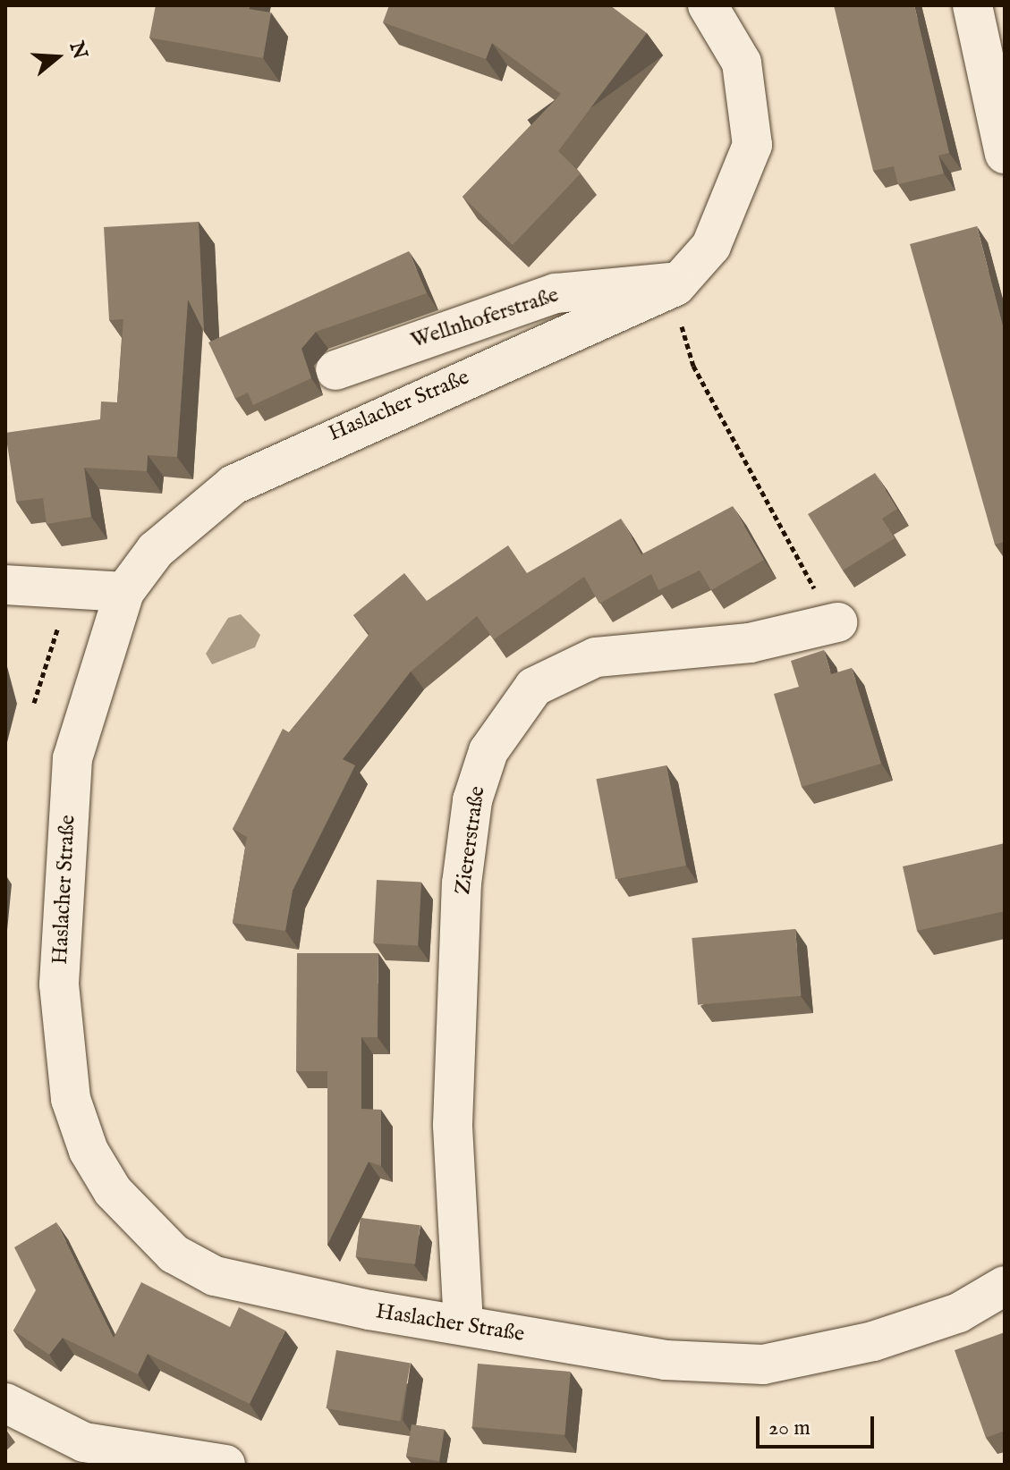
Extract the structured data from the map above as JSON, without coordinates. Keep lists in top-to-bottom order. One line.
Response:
{"streets":{"street":["Wellnhoferstraße","Haslacher Straße","Ziererstraße"]},"crossings":[["Wellnhoferstraße","Haslacher Straße"],["Haslacher Straße","Ziererstraße"]],"scale_bar":"20 m","north":"right"}
